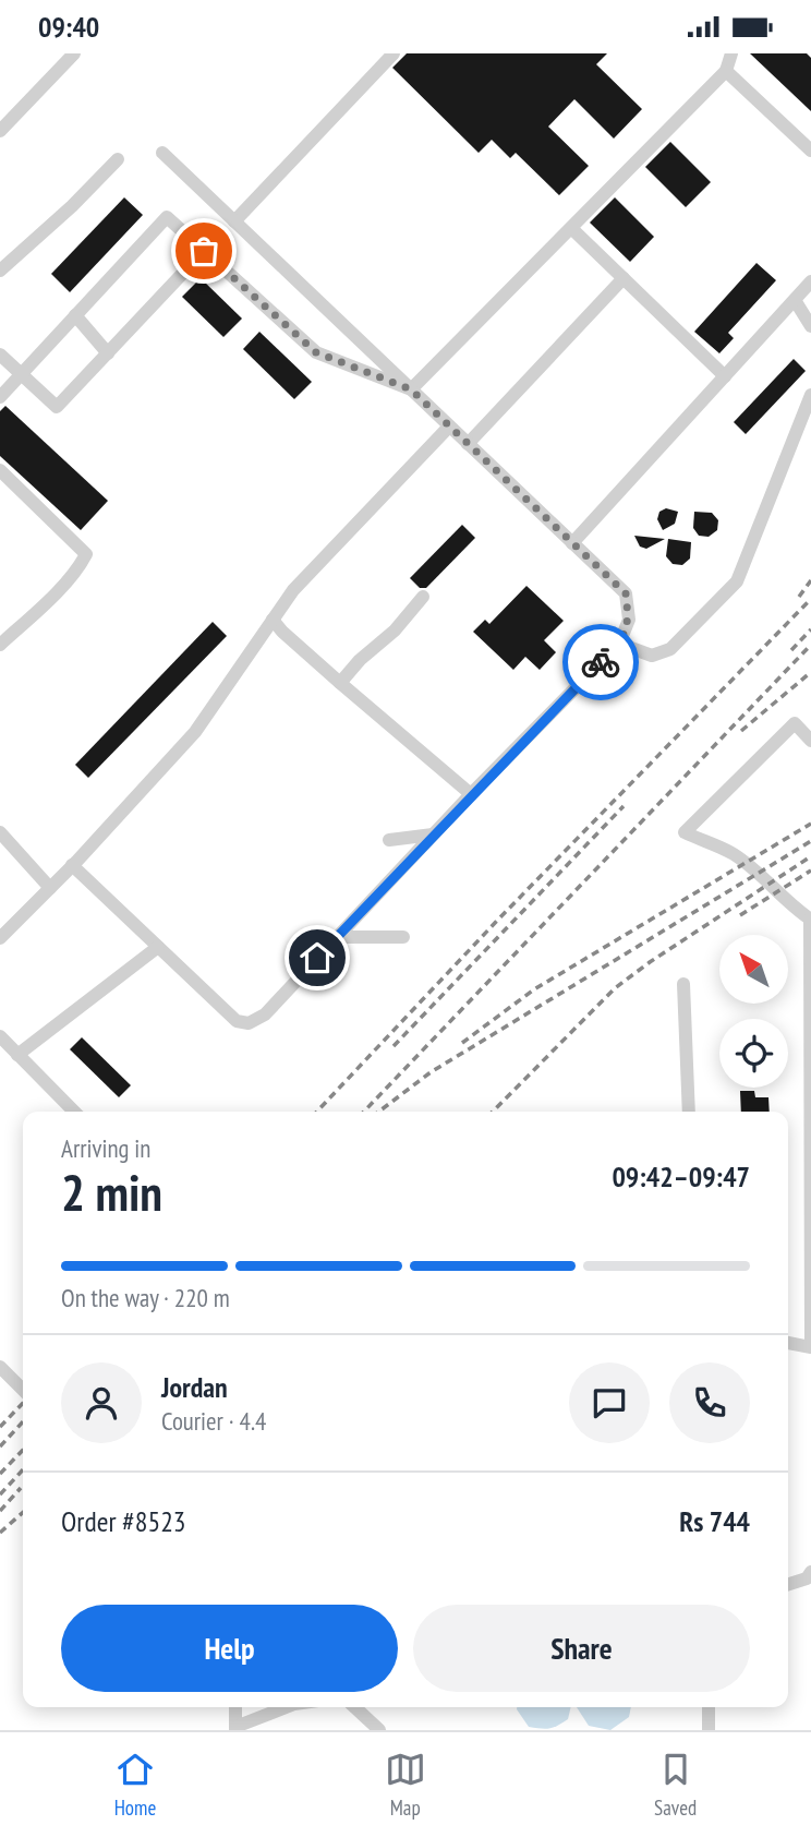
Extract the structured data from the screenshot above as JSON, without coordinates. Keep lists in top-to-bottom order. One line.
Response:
{"north":"top left","page":{"status":"09:40","heading":["2 min","Arriving in","09:42–09:47"],"panel":["Jordan","Courier · 4.4","Order #8523","Rs 744"],"bar":"On the way · 220 m","buttons":["Help","Share"],"tabs":["Home","Map","Saved"]}}
